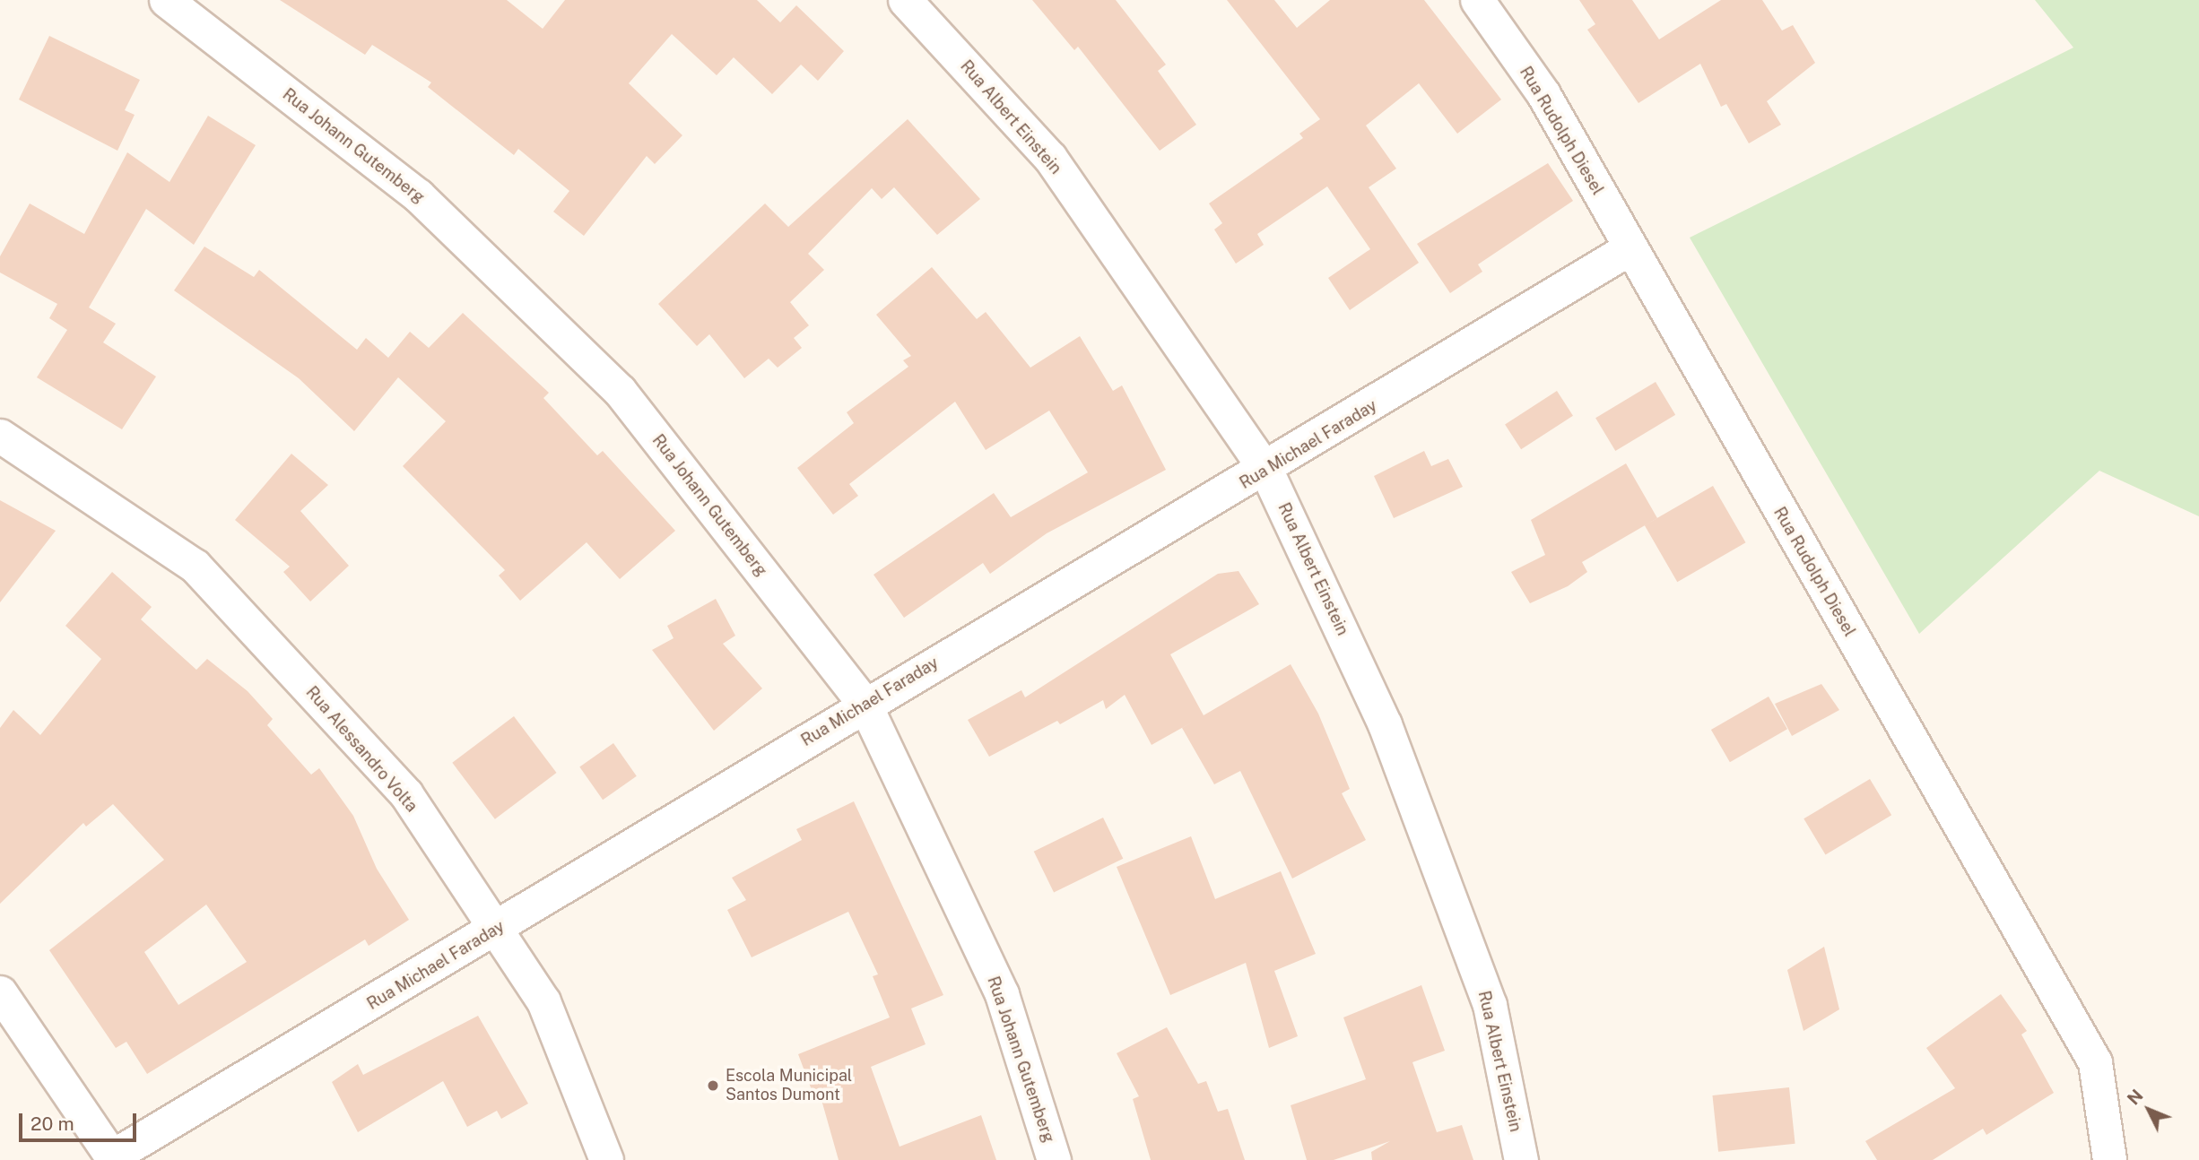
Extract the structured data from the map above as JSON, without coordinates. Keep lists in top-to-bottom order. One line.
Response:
{"streets":{"street":["Rua Albert Einstein","Rua Rudolph Diesel","Rua Johann Gutemberg","Rua Michael Faraday","Rua Alessandro Volta"]},"crossings":[["Rua Albert Einstein","Rua Michael Faraday"],["Rua Rudolph Diesel","Rua Michael Faraday"],["Rua Johann Gutemberg","Rua Michael Faraday"],["Rua Michael Faraday","Rua Alessandro Volta"]],"places":["Escola Municipal Santos Dumont"],"scale_bar":"20 m","north":"top left"}
